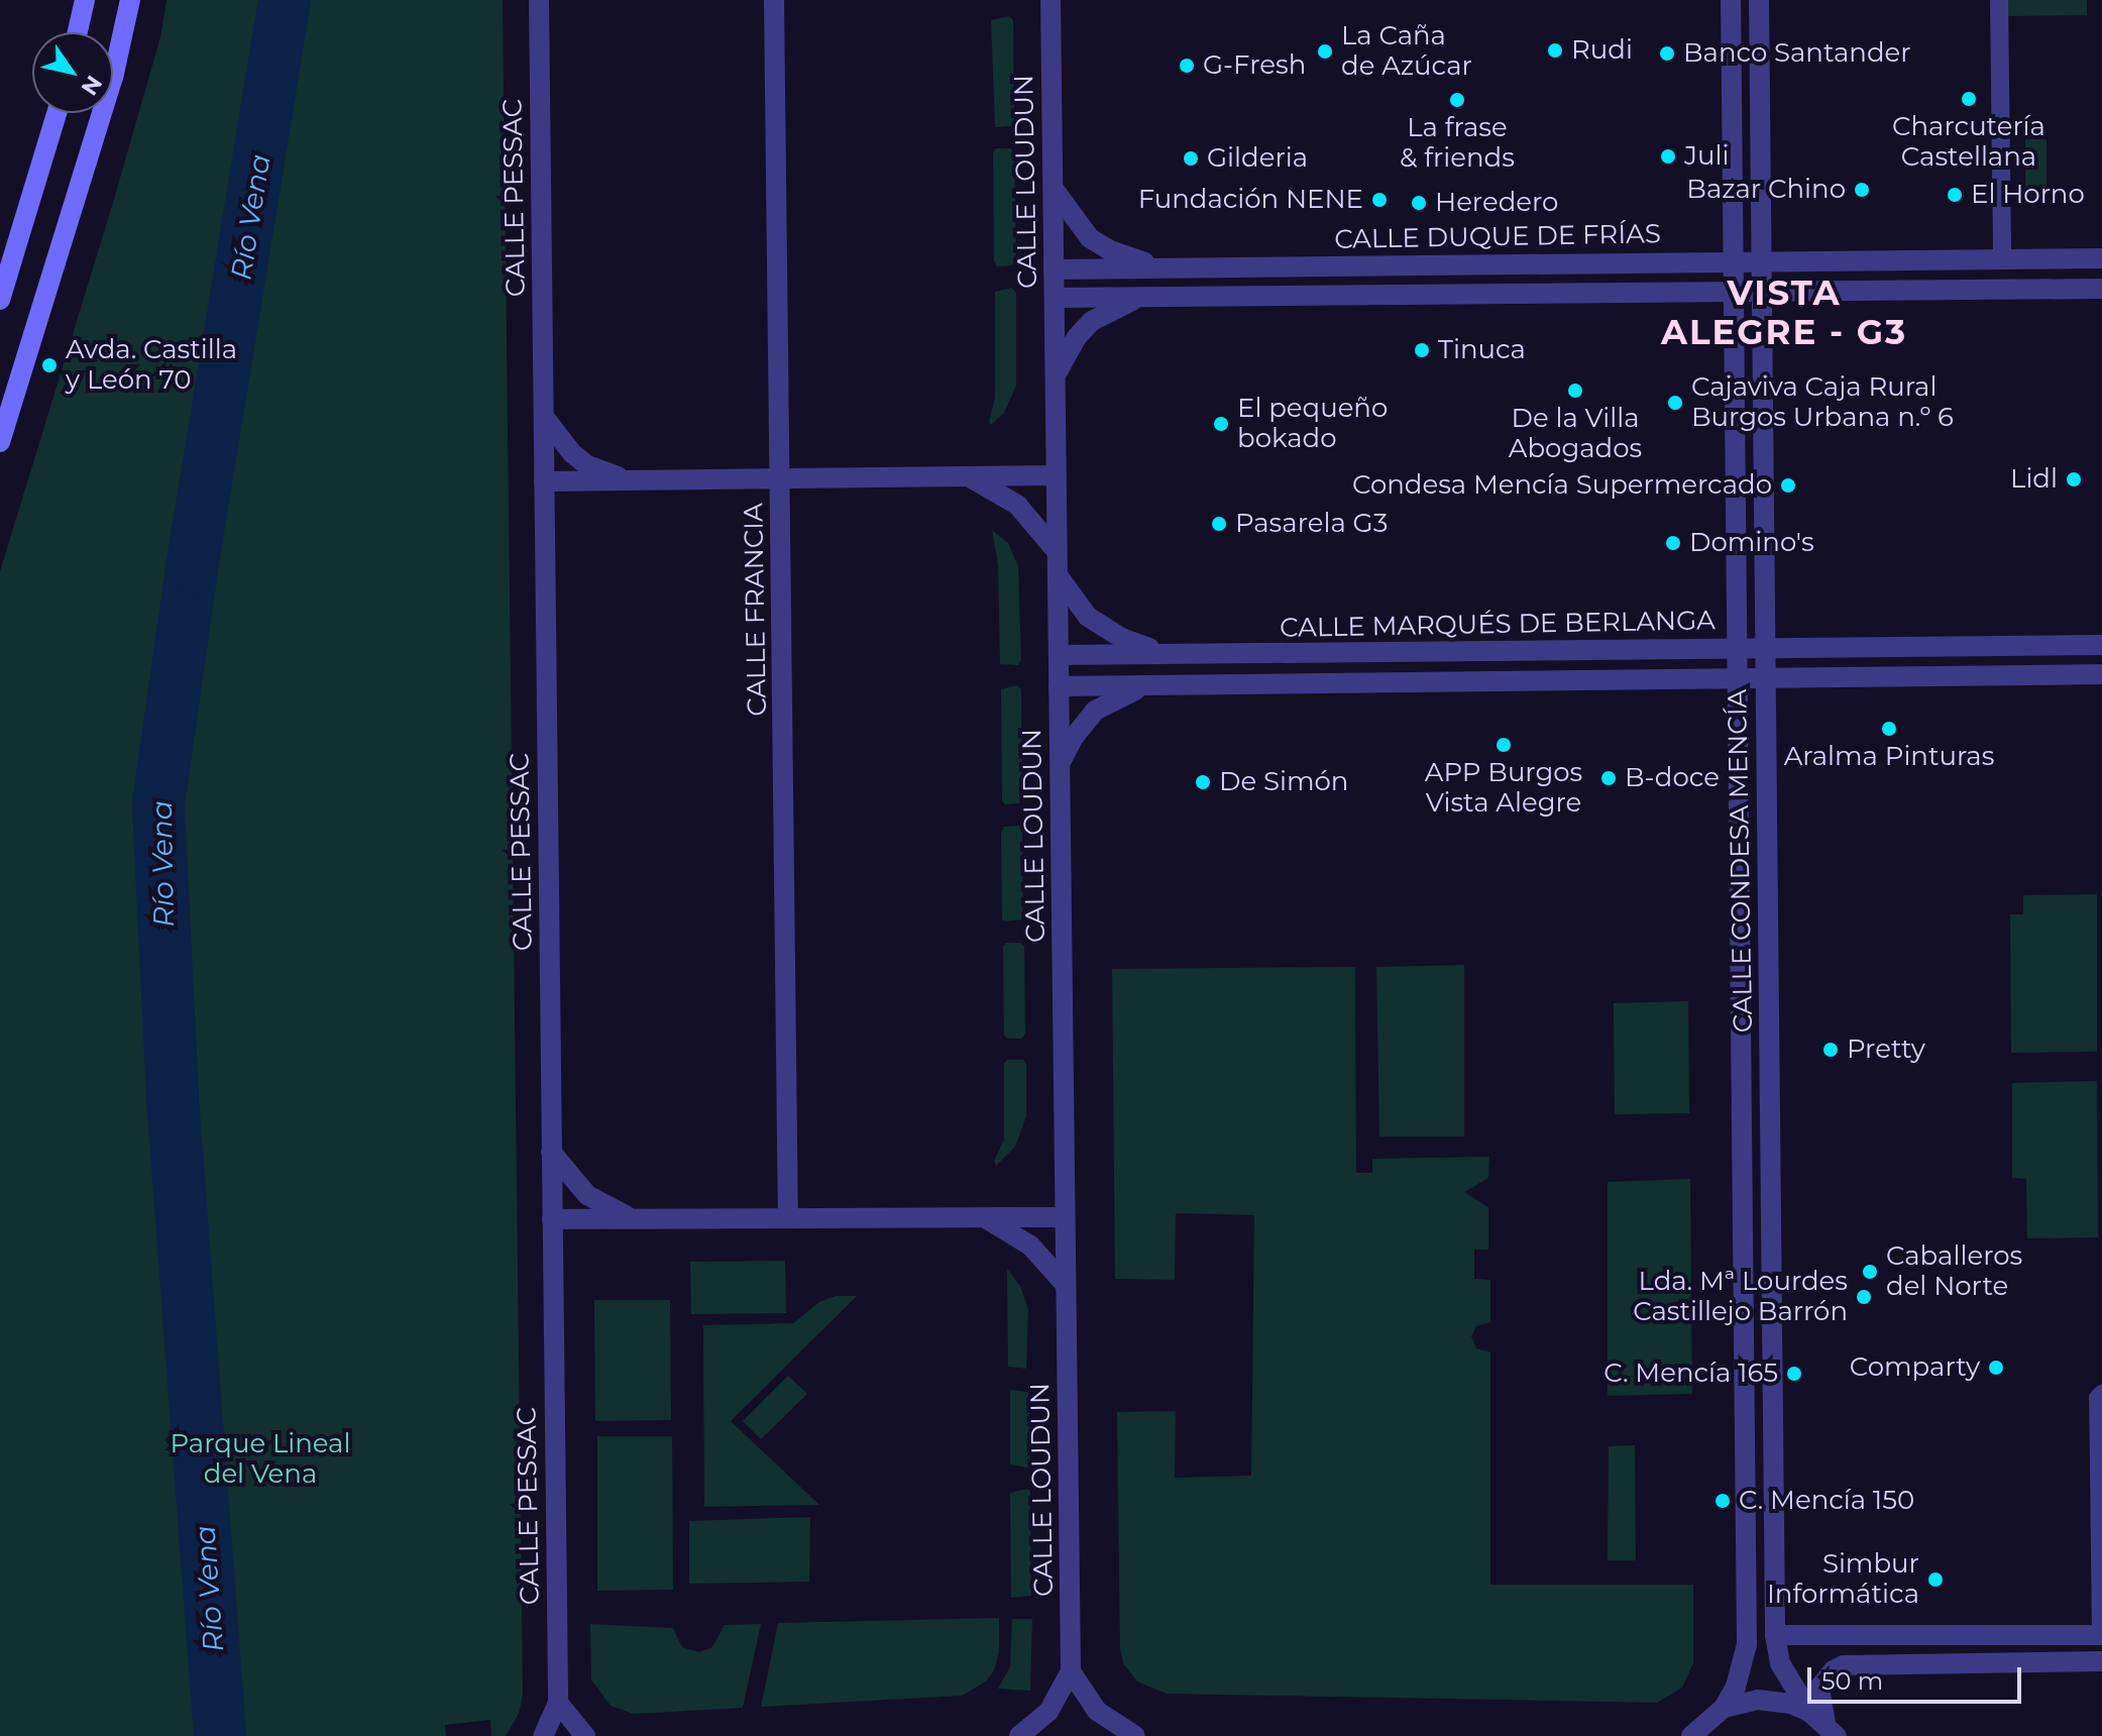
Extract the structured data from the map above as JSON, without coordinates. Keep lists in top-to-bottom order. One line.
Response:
{"streets":{"street":["CALLE LOUDUN","CALLE PESSAC","CALLE DUQUE DE FRÍAS","CALLE FRANCIA","CALLE MARQUÉS DE BERLANGA","CALLE CONDESA MENCÍA"]},"crossings":[["CALLE LOUDUN","CALLE DUQUE DE FRÍAS"],["CALLE LOUDUN","CALLE MARQUÉS DE BERLANGA"],["CALLE DUQUE DE FRÍAS","CALLE CONDESA MENCÍA"],["CALLE MARQUÉS DE BERLANGA","CALLE CONDESA MENCÍA"]],"districts":["VISTA ALEGRE - G3"],"water":["Río Vena"],"parks":["Parque Lineal del Vena"],"places":["Rudi","La Caña de Azúcar","Banco Santander","G-Fresh","Charcutería Castellana","La frase & friends","Juli","Gilderia","Bazar Chino","El Horno","Fundación NENE","Heredero","Tinuca","Avda. Castilla y León 70","De la Villa Abogados","Cajaviva Caja Rural Burgos Urbana n.º 6","El pequeño bokado","Lidl","Condesa Mencía Supermercado","Pasarela G3","Domino's","Aralma Pinturas","APP Burgos Vista Alegre","B-doce","De Simón","Pretty","Caballeros del Norte","Lda. Mª Lourdes Castillejo Barrón","Comparty","C. Mencía 165","C. Mencía 150","Simbur Informática"],"scale_bar":"50 m","north":"bottom right"}
